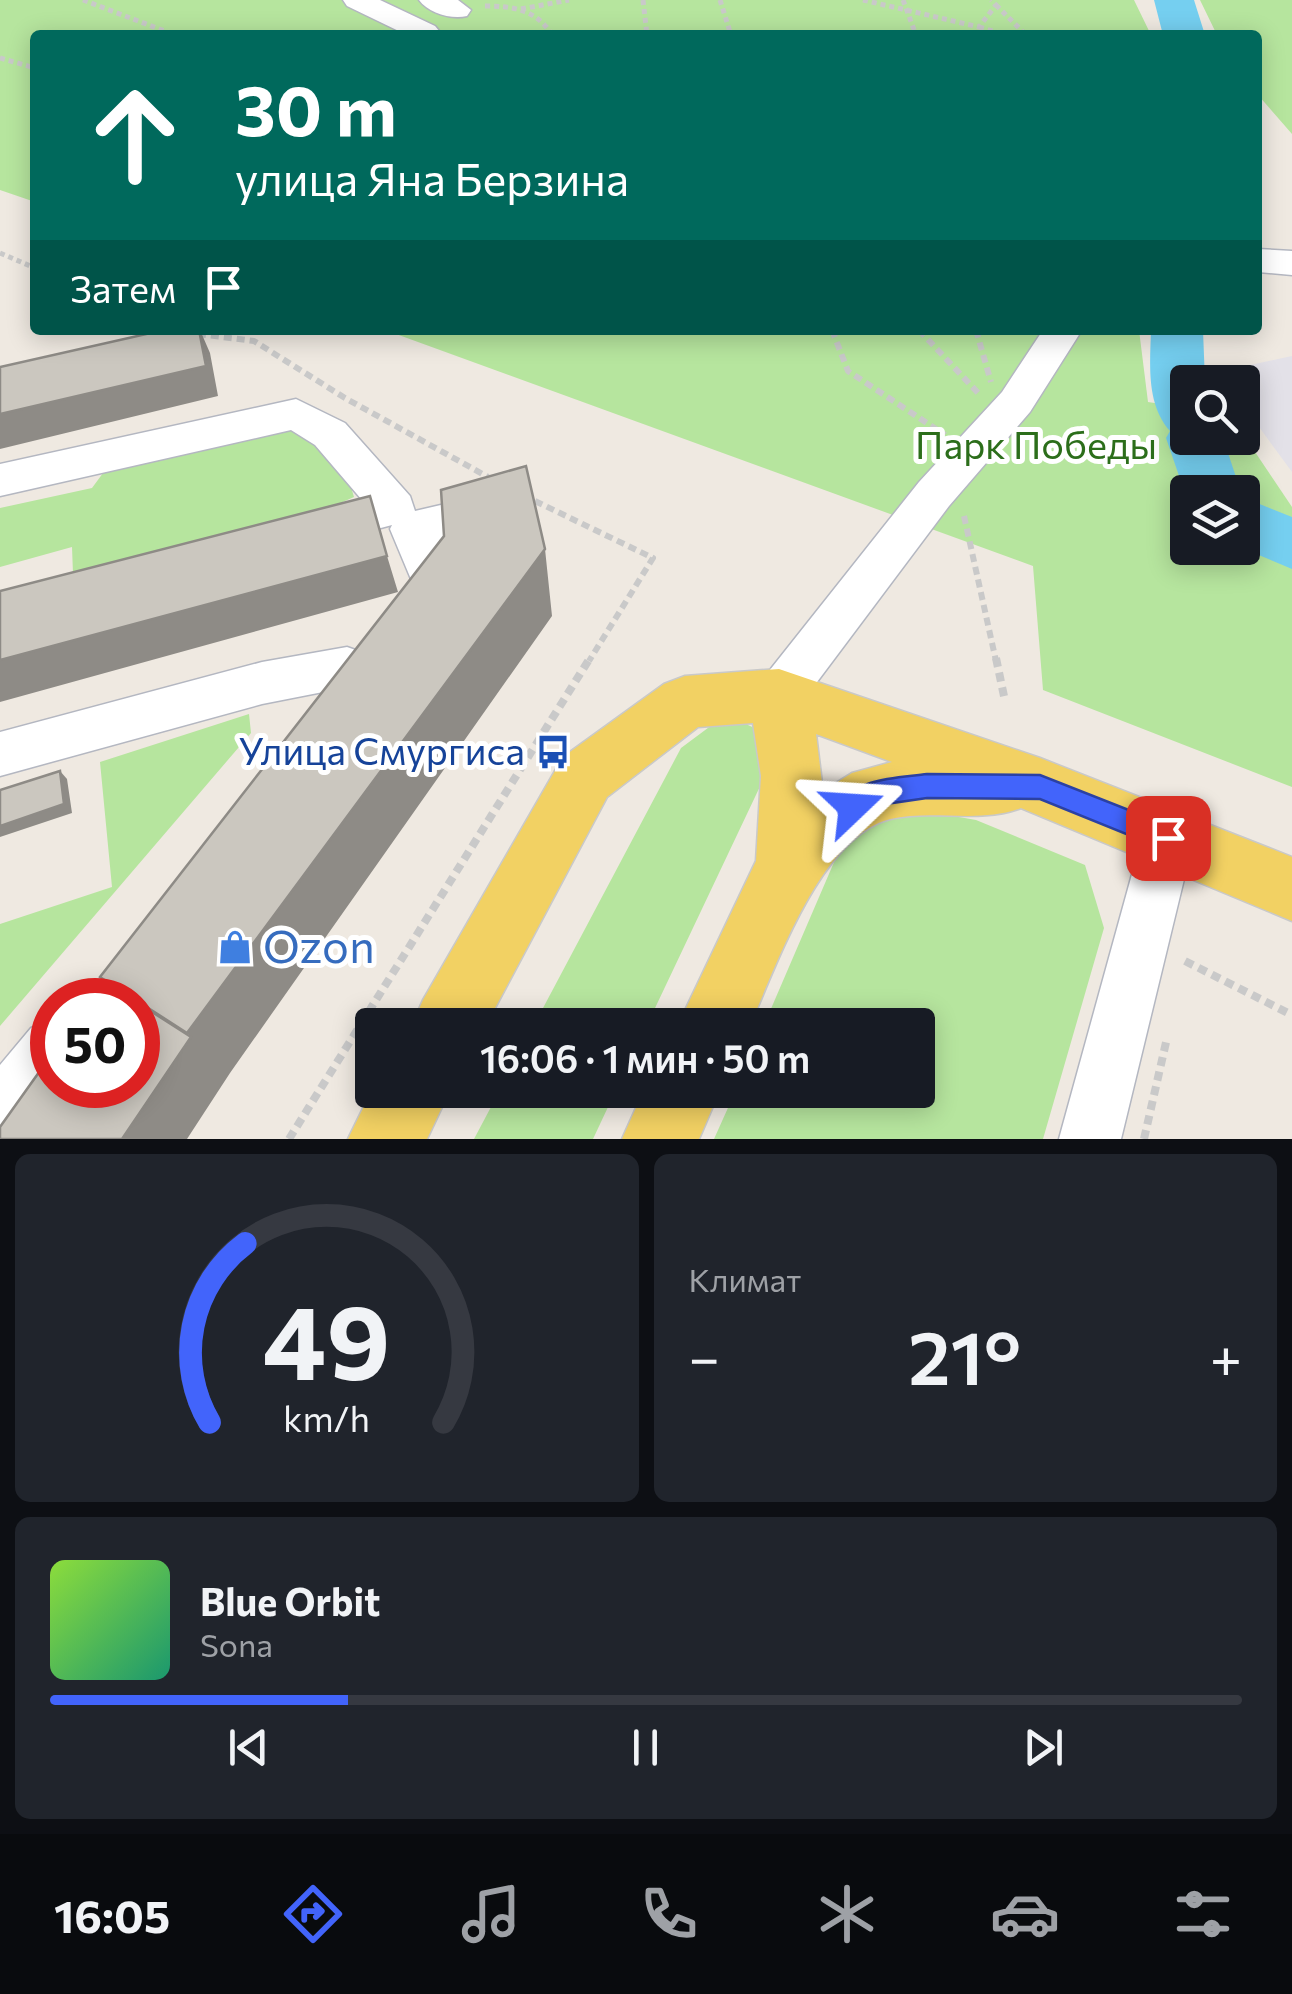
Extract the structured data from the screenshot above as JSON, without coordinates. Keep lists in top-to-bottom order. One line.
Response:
{"parks":["Парк Победы"],"places":{"bus stop":["Улица Смургиса"],"shop":["Ozon"]},"page":{"turn":["30 m","улица Яна Берзина"],"then":"Затем","limit":"50","trip":"16:06 · 1 мин · 50 m","tile":"Климат","heat":["−","21°","+"],"song":["Blue Orbit","Sona"],"tabs":"16:05","gauge":["49","km/h"]}}
